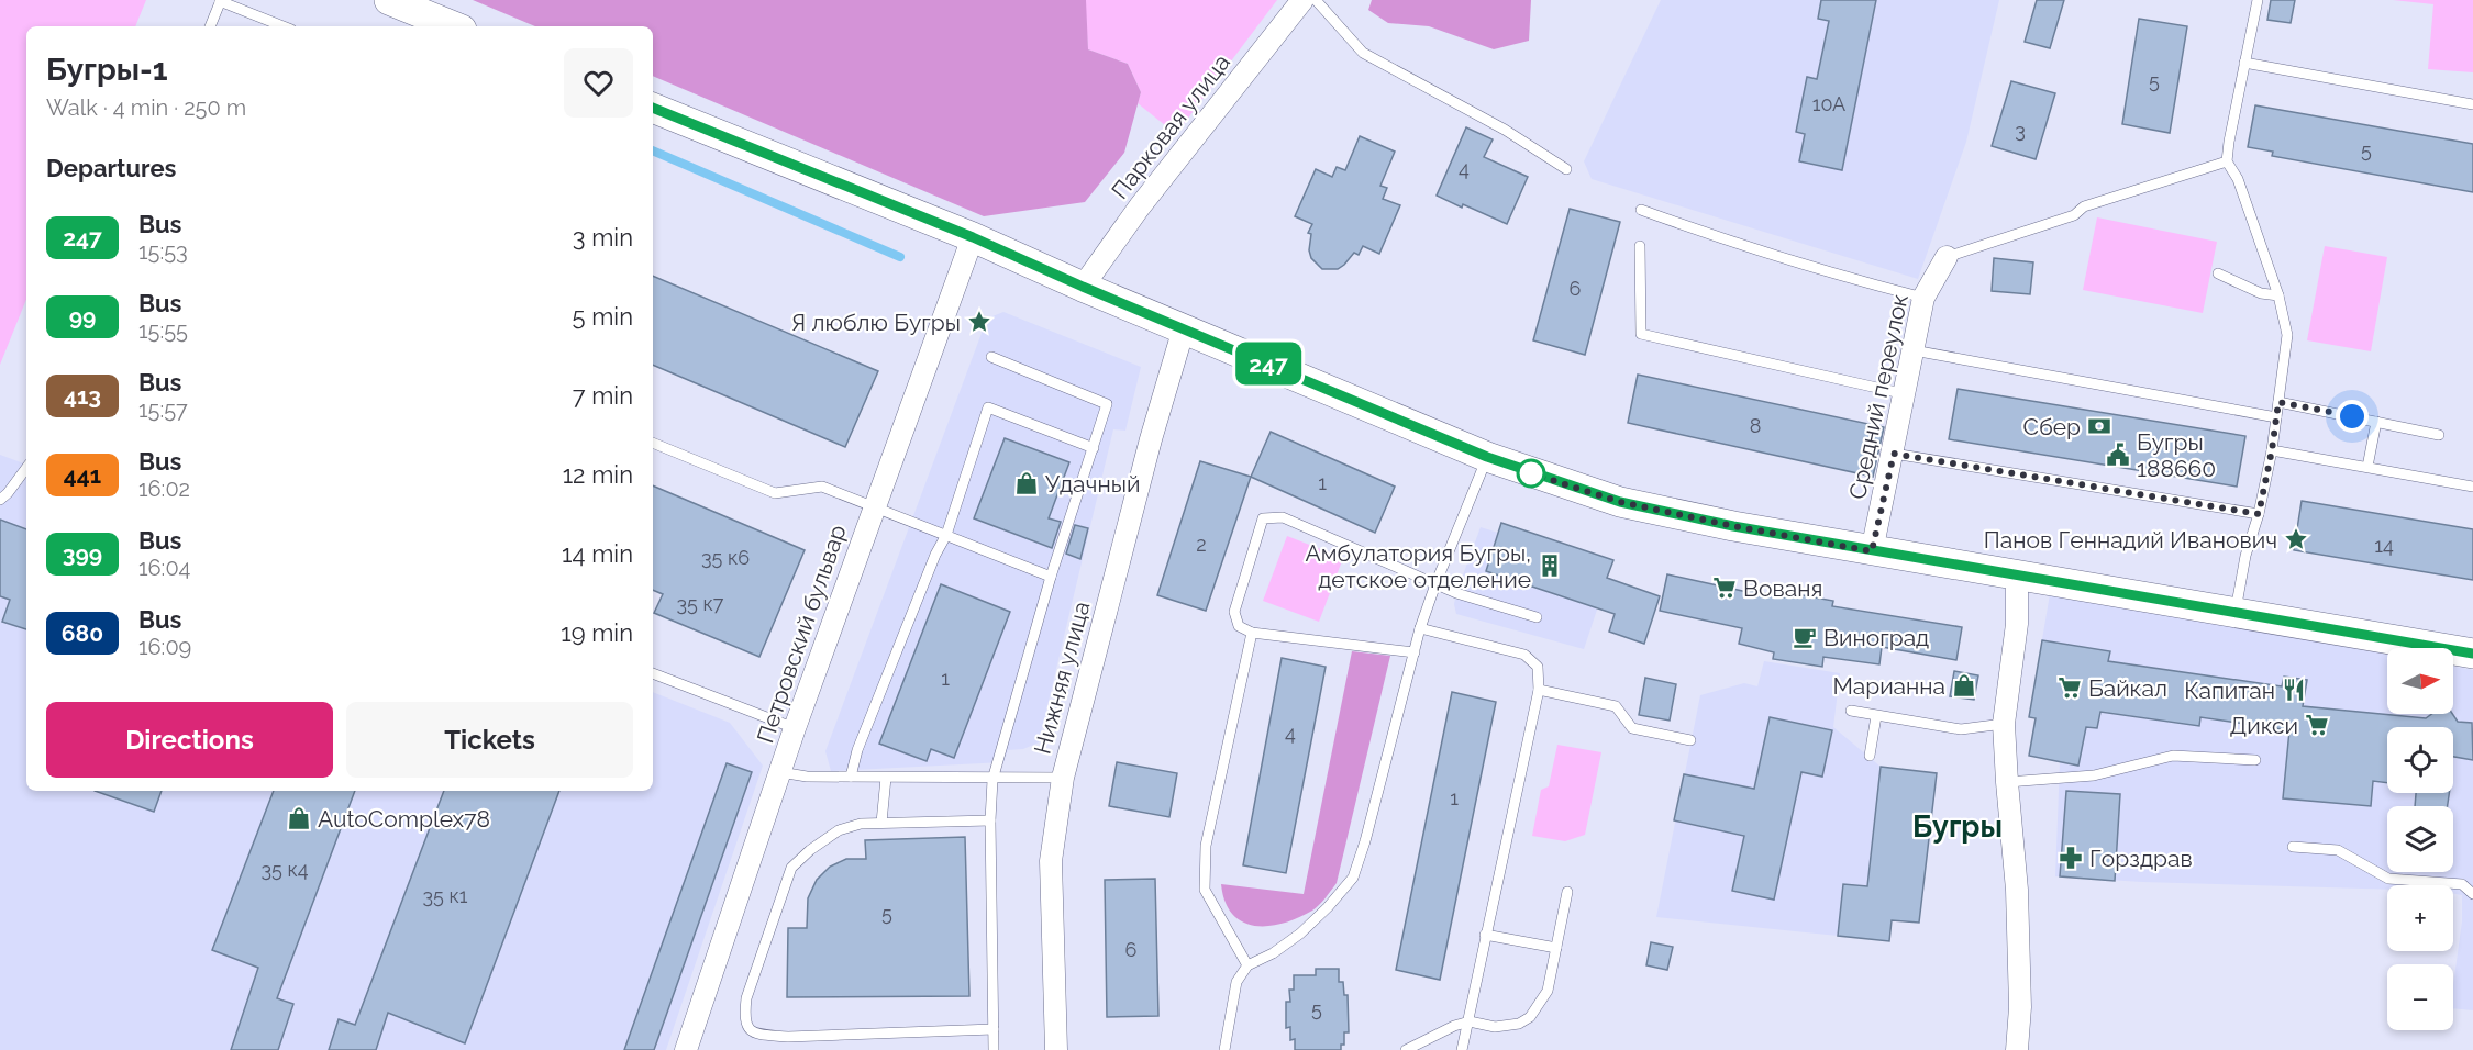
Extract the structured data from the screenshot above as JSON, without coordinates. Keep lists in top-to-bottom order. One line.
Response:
{"streets":{"street":["Парковая улица","Средний переулок","Петровский бульвар","Нижняя улица"]},"districts":["Бугры"],"places":{"place":["Я люблю Бугры","Панов Геннадий Иванович"],"bank":["Сбер"],"public building":["Бугры 188660"],"shop":["Удачный","Марианна","AutoComplex78"],"building":["Амбулатория Бугры, детское отделение"],"supermarket":["Вованя","Байкал","Дикси"],"cafe":["Виноград"],"restaurant":["Капитан"],"pharmacy":["Горздрав"]},"lines":["bus line 247"],"house_numbers":["5","10А","3","5","4","6","8","1","2","14","35 к6","35 к7","1","4","1","35 к4","35 к1","5","6","5"],"north":"right","page":{"on_map":"247","heading":[["Бугры-1","Walk · 4 min · 250 m"],"Departures"],"list":[{"mark":"247","name":"Bus","note":"15:53","value":"3 min"},{"mark":"99","name":"Bus","note":"15:55","value":"5 min"},{"mark":"413","name":"Bus","note":"15:57","value":"7 min"},{"mark":"441","name":"Bus","note":"16:02","value":"12 min"},{"mark":"399","name":"Bus","note":"16:04","value":"14 min"},{"mark":"680","name":"Bus","note":"16:09","value":"19 min"}],"map_buttons":["+","−"],"buttons":["Directions","Tickets"]}}
